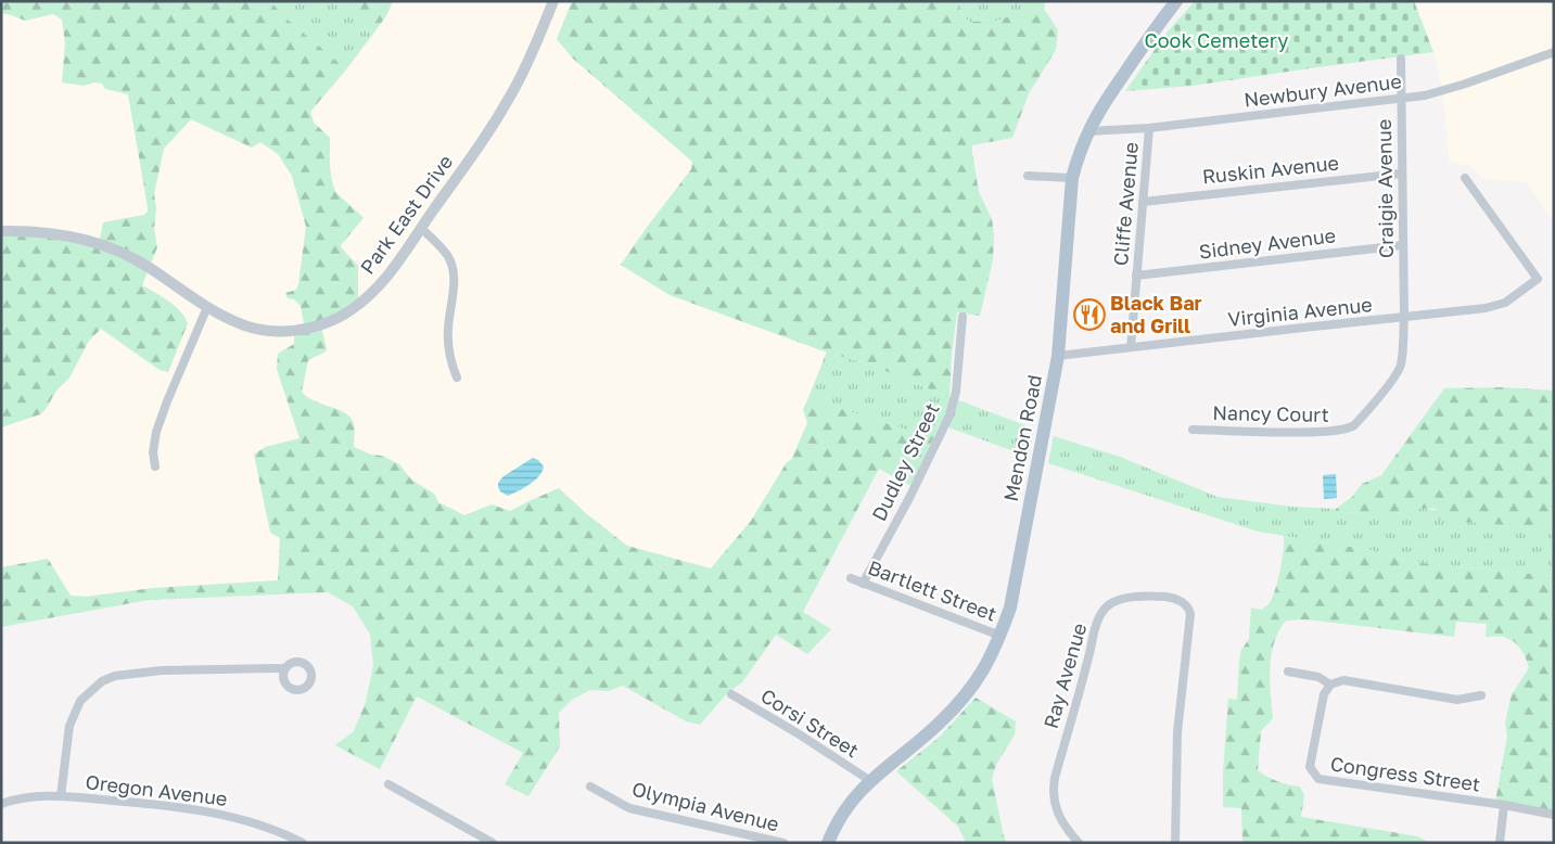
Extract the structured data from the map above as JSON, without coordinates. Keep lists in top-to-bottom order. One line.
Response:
{"streets":{"main road":["Mendon Road"],"street":["Newbury Avenue","Ruskin Avenue","Craigie Avenue","Cliffe Avenue","Park East Drive","Sidney Avenue","Virginia Avenue","Nancy Court","Dudley Street","Bartlett Street","Ray Avenue","Corsi Street","Congress Street","Oregon Avenue","Olympia Avenue"]},"crossings":[["Newbury Avenue","Craigie Avenue"],["Newbury Avenue","Cliffe Avenue"],["Newbury Avenue","Mendon Road"],["Ruskin Avenue","Craigie Avenue"],["Ruskin Avenue","Cliffe Avenue"],["Craigie Avenue","Sidney Avenue"],["Craigie Avenue","Virginia Avenue"],["Craigie Avenue","Nancy Court"],["Cliffe Avenue","Sidney Avenue"],["Cliffe Avenue","Virginia Avenue"],["Virginia Avenue","Nancy Court"],["Virginia Avenue","Mendon Road"],["Mendon Road","Bartlett Street"],["Mendon Road","Corsi Street"],["Dudley Street","Bartlett Street"]],"parks":["Cook Cemetery"],"places":{"restaurant":["Black Bar and Grill"]}}
